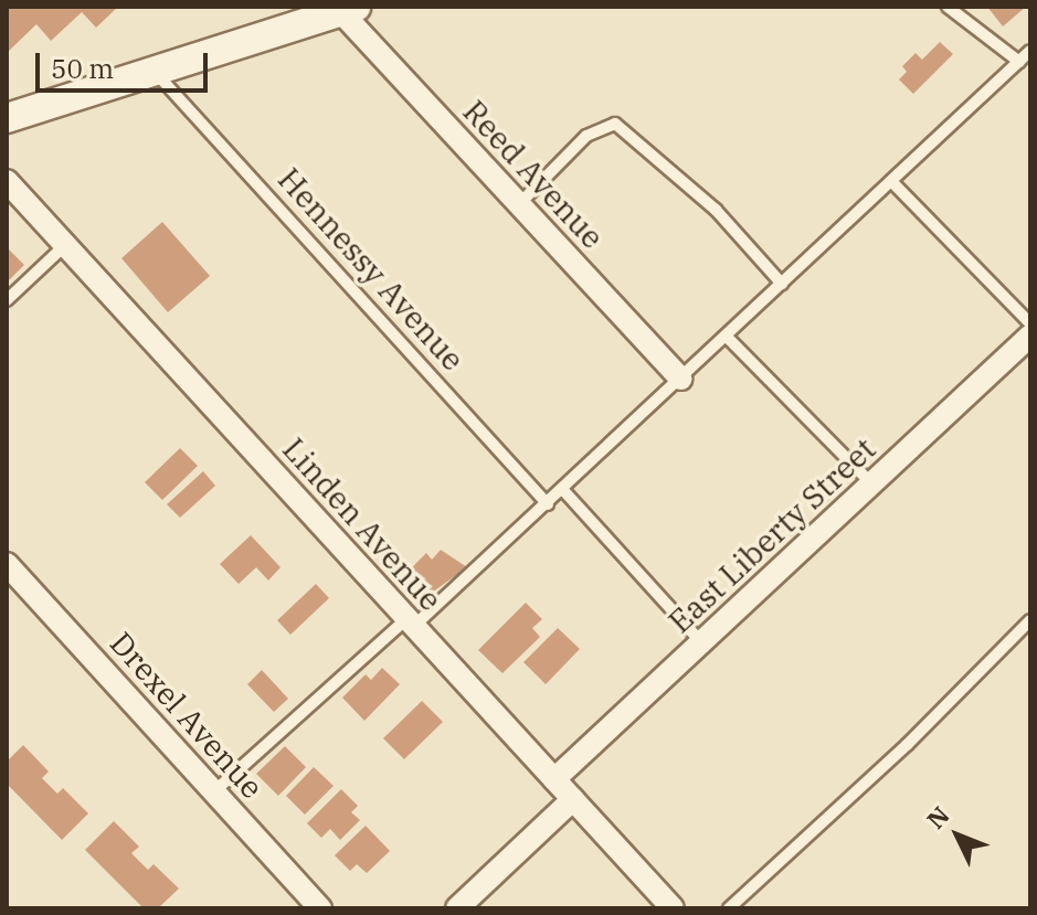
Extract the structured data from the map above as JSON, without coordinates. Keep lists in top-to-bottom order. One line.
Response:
{"streets":{"street":["Reed Avenue","Linden Avenue","East Liberty Street","Drexel Avenue"],"lane":["Hennessy Avenue"]},"crossings":[["Linden Avenue","East Liberty Street"]],"scale_bar":"50 m","north":"top left"}
